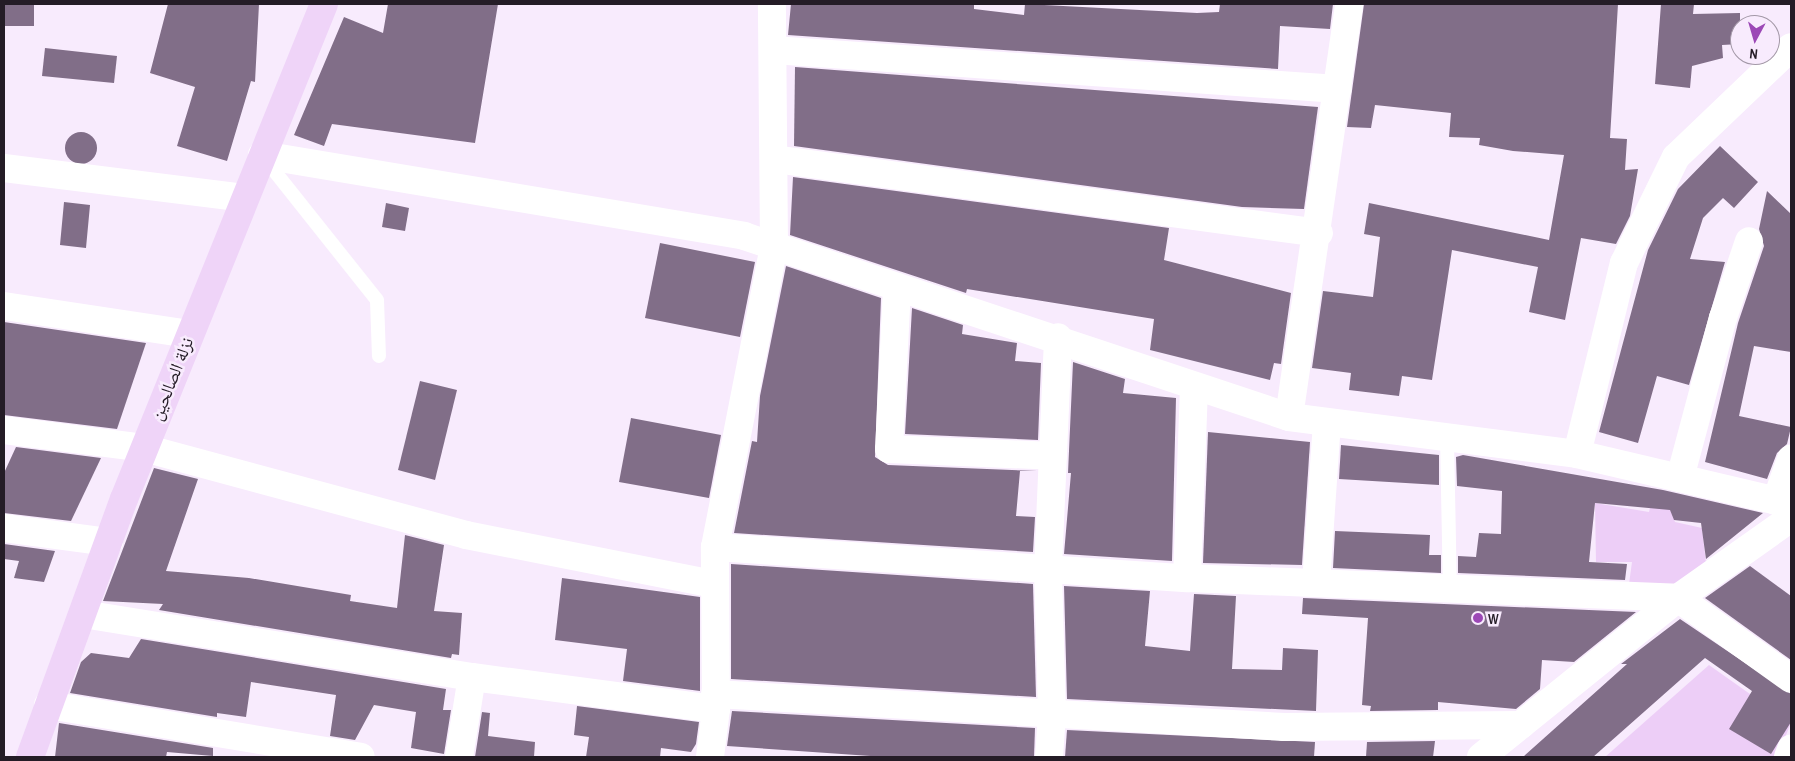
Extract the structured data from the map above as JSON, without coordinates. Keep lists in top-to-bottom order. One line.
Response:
{"streets":{"main road":["نزلة الصالحين"]},"places":["w"],"north":"bottom"}
